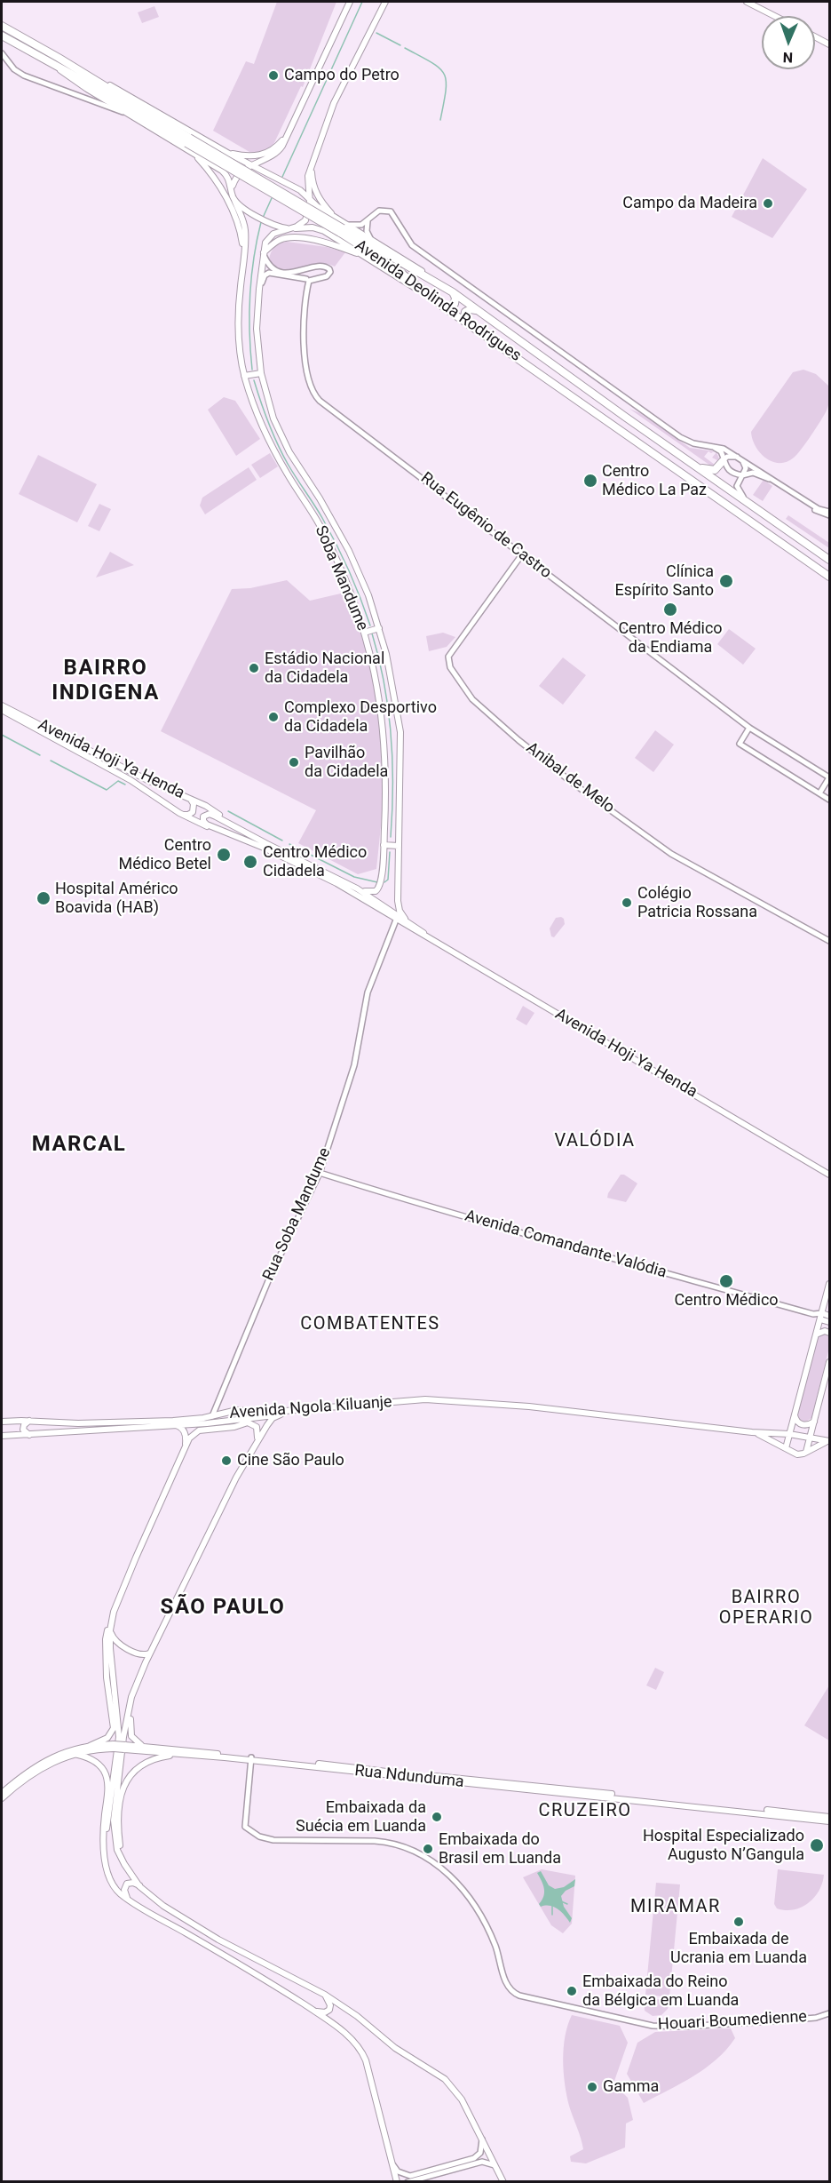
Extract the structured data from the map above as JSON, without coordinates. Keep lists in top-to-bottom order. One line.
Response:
{"streets":{"highway":["Avenida Deolinda Rodrigues"],"main road":["Soba Mandume","Avenida Hoji Ya Henda","Avenida Comandante Valódia","Avenida Ngola Kiluanje","Rua Ndunduma"],"street":["Rua Eugênio de Castro","Anibal de Melo","Rua Soba Mandume","Houari Boumedienne"]},"crossings":[["Rua Eugênio de Castro","Anibal de Melo"],["Soba Mandume","Avenida Hoji Ya Henda"],["Avenida Hoji Ya Henda","Rua Soba Mandume"],["Rua Soba Mandume","Avenida Comandante Valódia"],["Rua Soba Mandume","Avenida Ngola Kiluanje"],["Rua Ndunduma","Houari Boumedienne"]],"districts":["BAIRRO INDIGENA","VALÓDIA","MARCAL","COMBATENTES","BAIRRO OPERARIO","SÃO PAULO","CRUZEIRO","MIRAMAR"],"places":["Campo do Petro","Campo da Madeira","Centro Médico La Paz","Clínica Espírito Santo","Centro Médico da Endiama","Estádio Nacional da Cidadela","Complexo Desportivo da Cidadela","Pavilhão da Cidadela","Centro Médico Betel","Centro Médico Cidadela","Hospital Américo Boavida (HAB)","Colégio Patricia Rossana","Centro Médico","Cine São Paulo","Embaixada da Suécia em Luanda","Hospital Especializado Augusto N’Gangula","Embaixada do Brasil em Luanda","Embaixada de Ucrania em Luanda","Embaixada do Reino da Bélgica em Luanda","Gamma"],"north":"bottom"}
